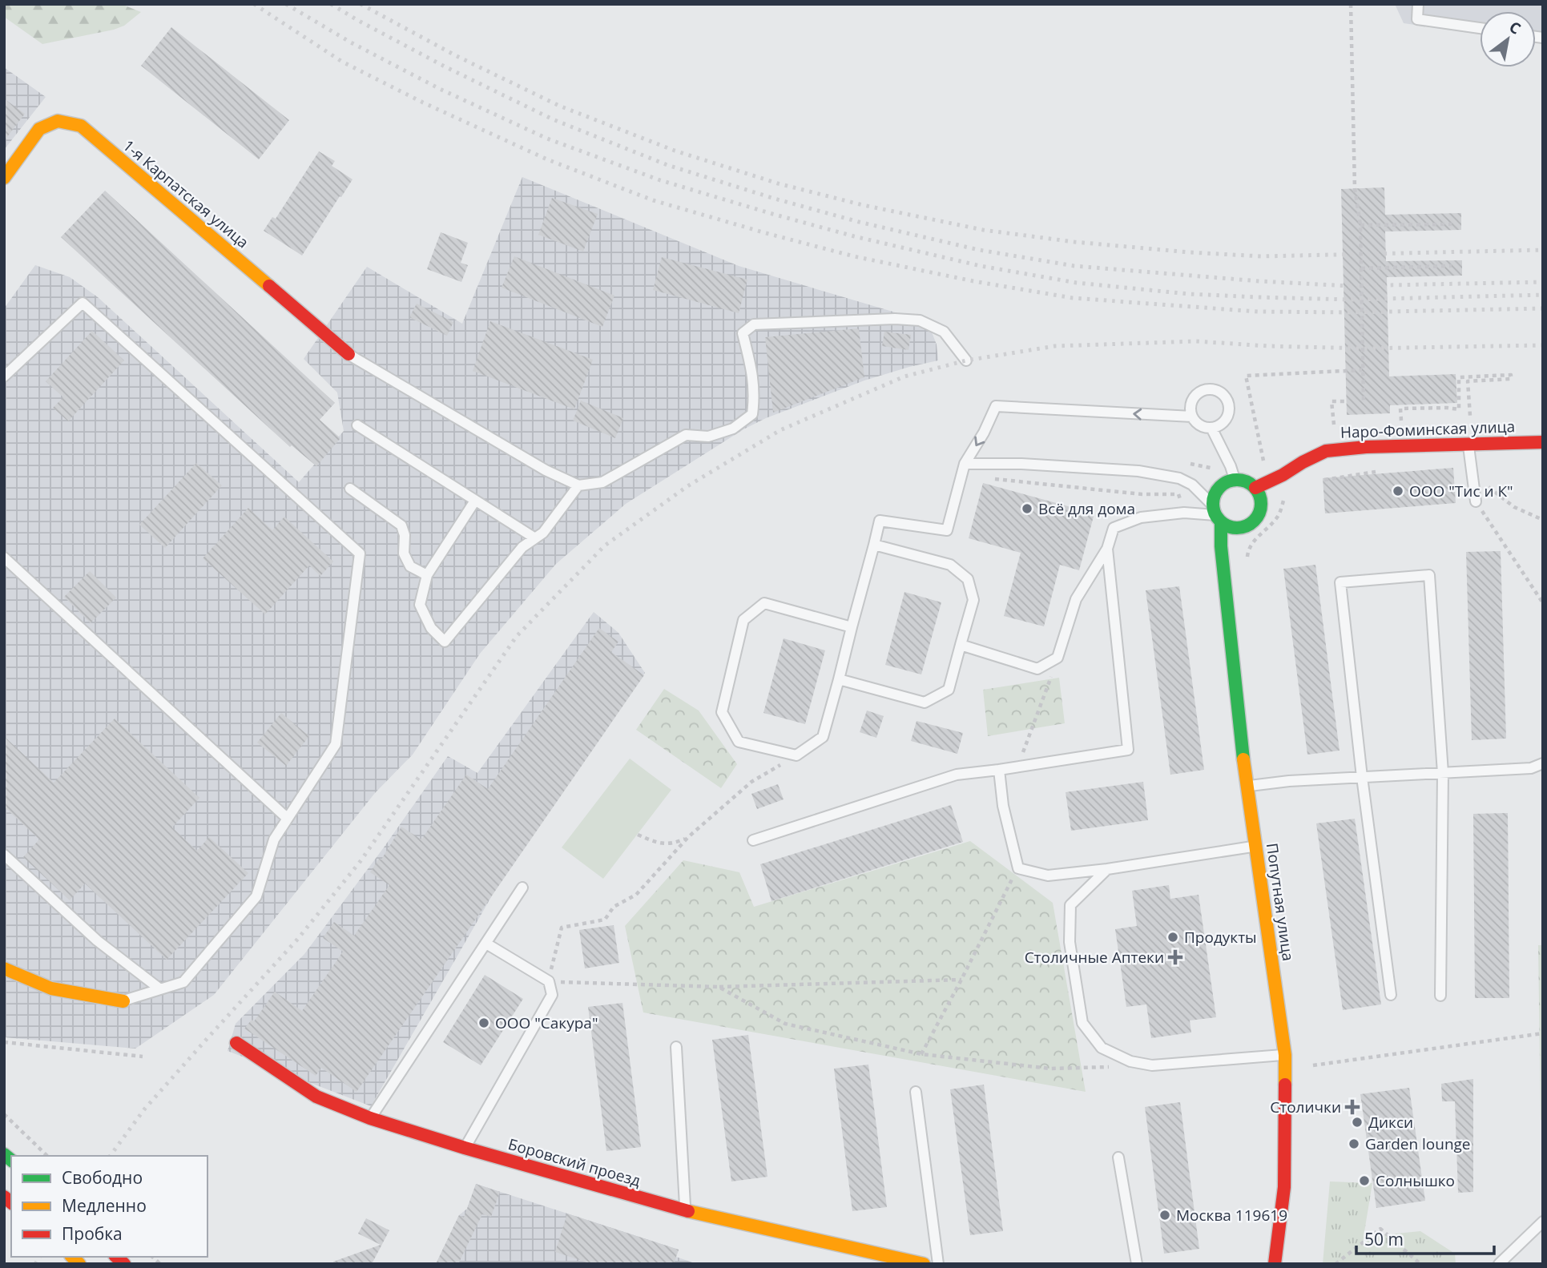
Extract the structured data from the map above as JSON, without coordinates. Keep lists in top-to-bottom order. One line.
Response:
{"streets":{"street":["1-я Карпатская улица","Наро-Фоминская улица","Попутная улица","Боровский проезд"]},"crossings":[["Наро-Фоминская улица","Попутная улица"]],"places":{"other":["ООО \"Тис и К\"","Всё для дома","Продукты","ООО \"Сакура\"","Дикси","Garden lounge","Солнышко","Москва 119619"],"health":["Столичные Аптеки","Столички"]},"legend":["Свободно","Медленно","Пробка"],"scale_bar":"50 m","north":"top right"}
